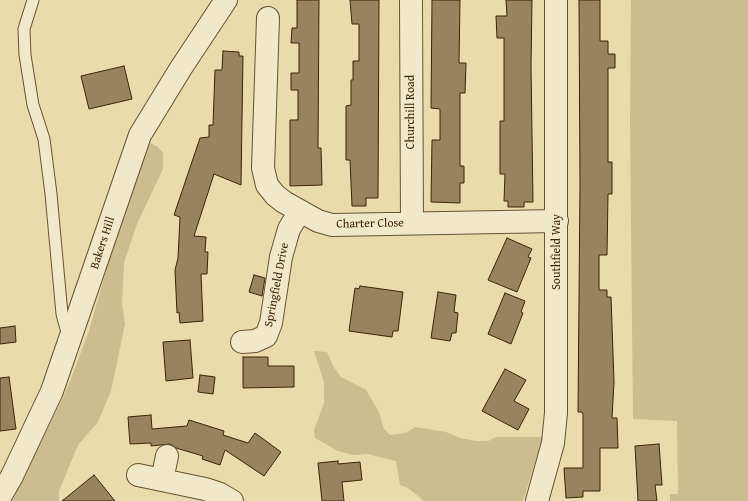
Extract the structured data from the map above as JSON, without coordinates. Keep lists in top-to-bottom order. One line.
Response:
{"streets":{"street":["Churchill Road","Charter Close","Bakers Hill","Southfield Way","Springfield Drive"]},"crossings":[["Churchill Road","Charter Close"],["Charter Close","Southfield Way"],["Charter Close","Springfield Drive"]]}
